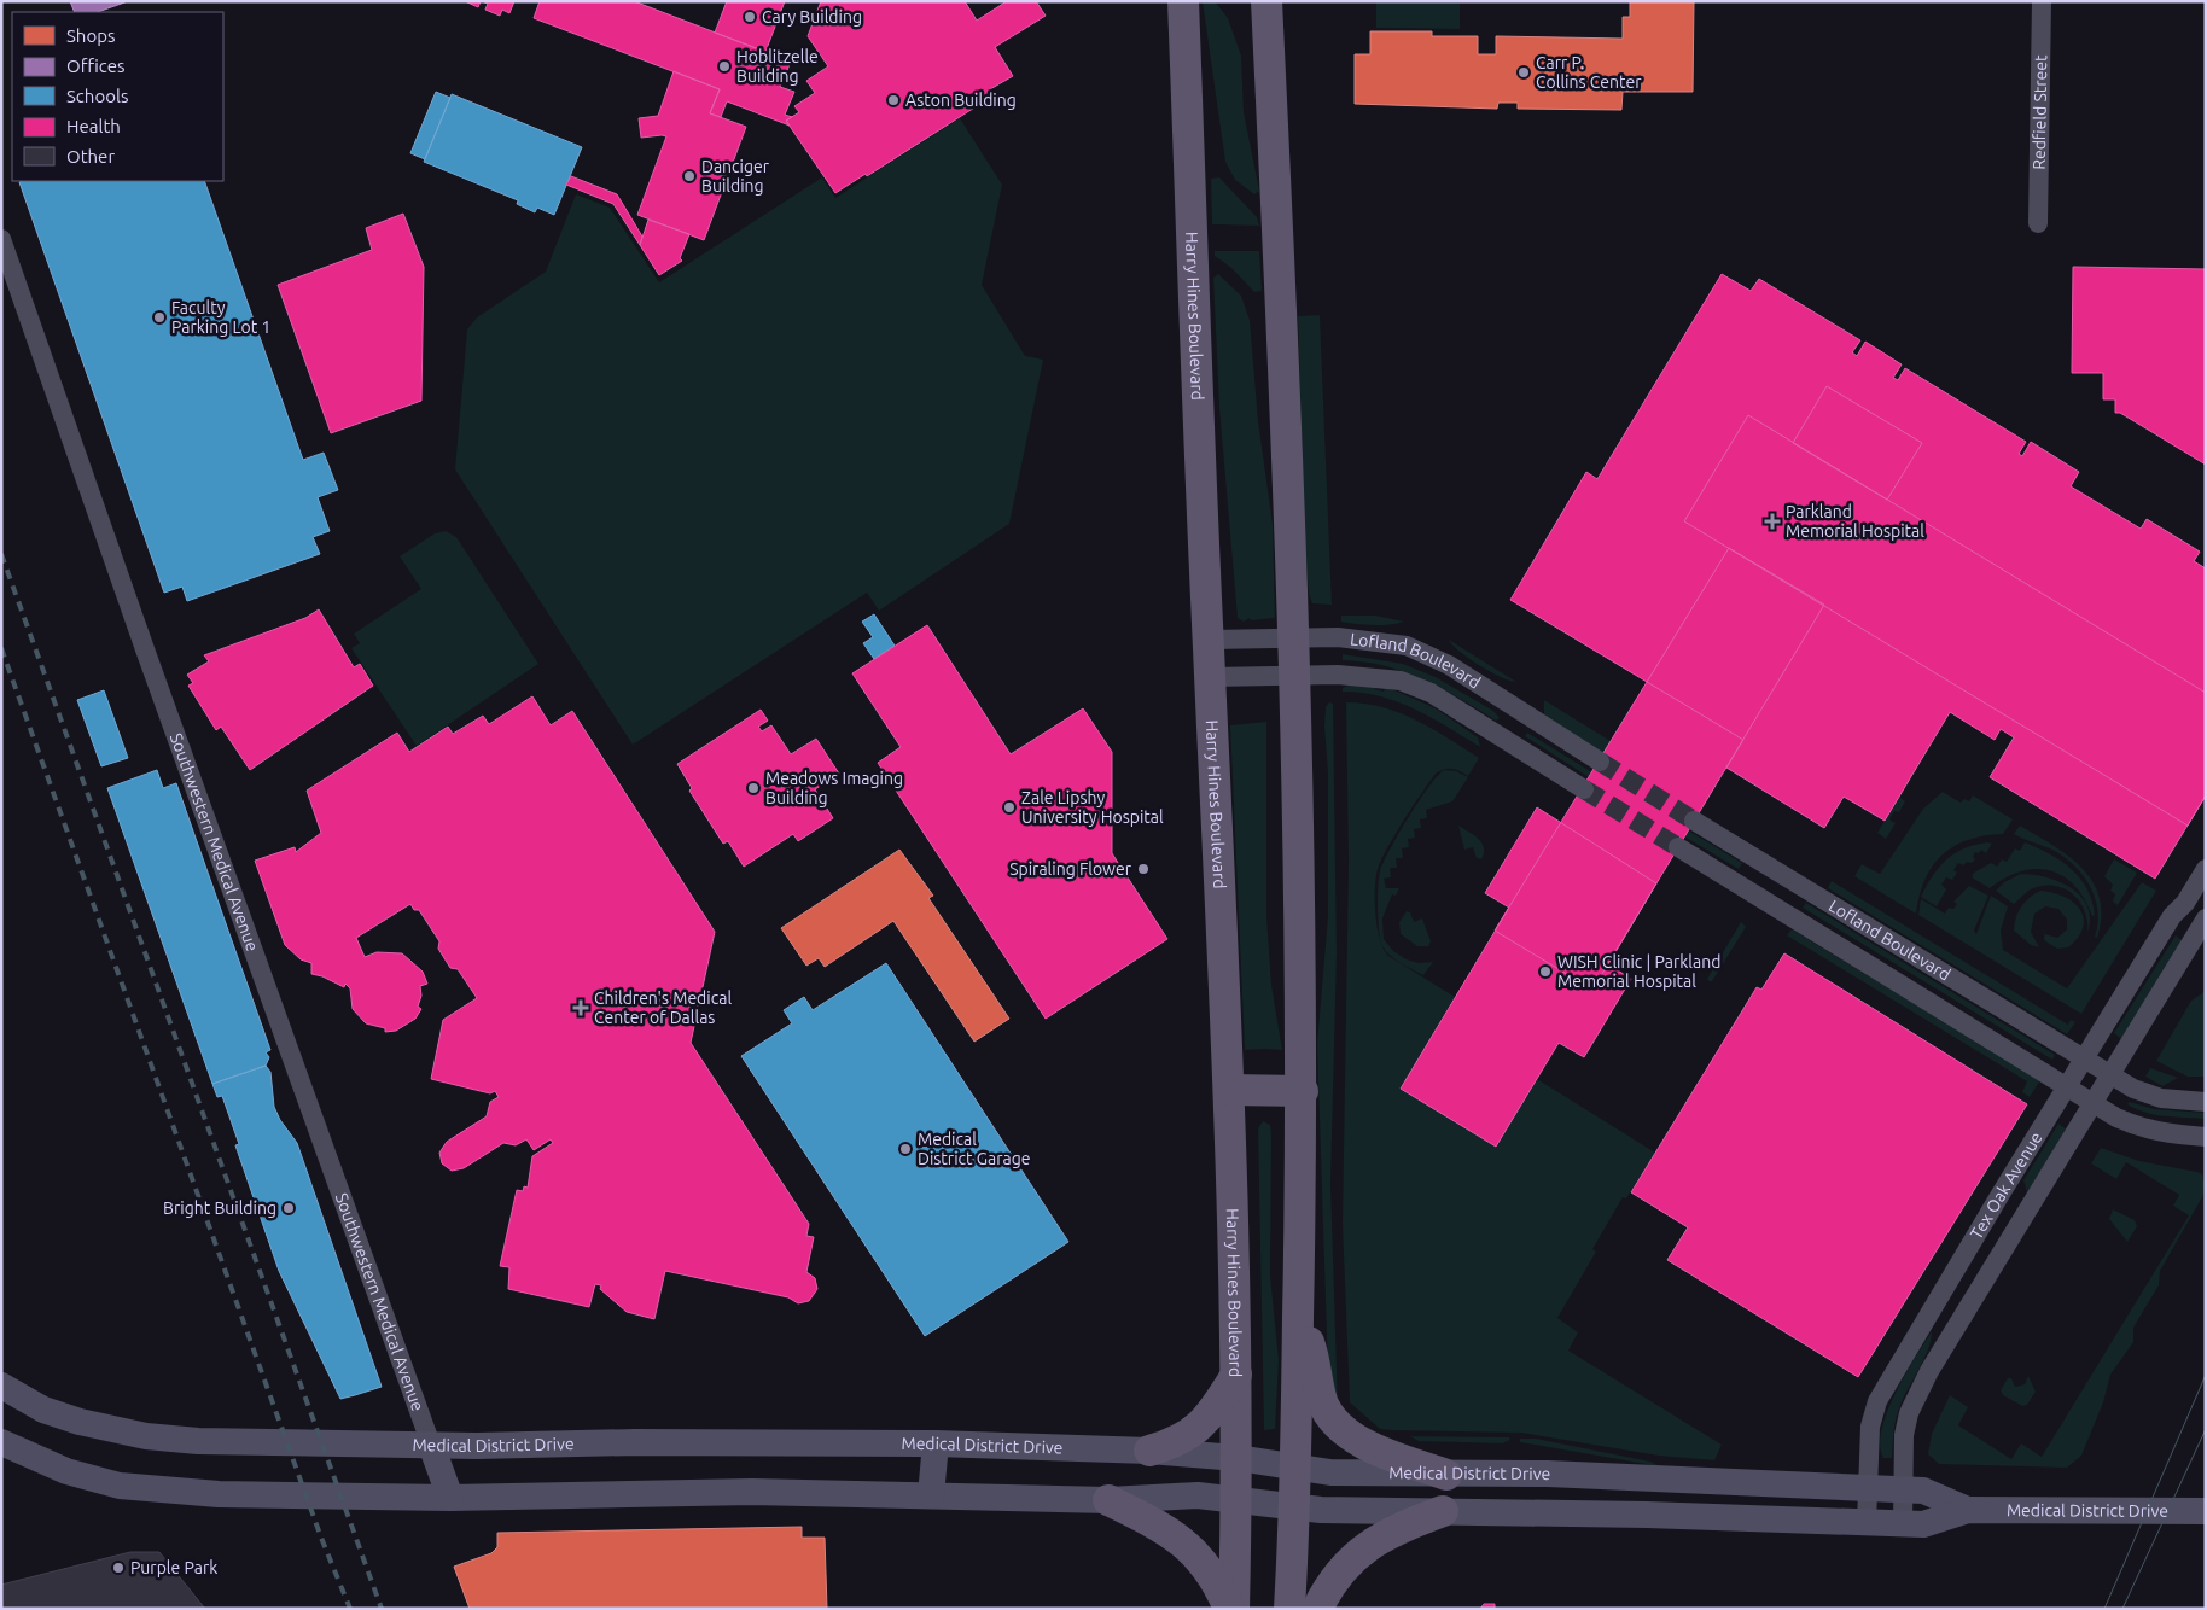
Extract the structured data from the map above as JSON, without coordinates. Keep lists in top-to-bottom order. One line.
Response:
{"streets":{"main road":["Harry Hines Boulevard","Medical District Drive"],"street":["Redfield Street","Lofland Boulevard","Southwestern Medical Avenue","Tex Oak Avenue"]},"crossings":[["Harry Hines Boulevard","Lofland Boulevard"],["Harry Hines Boulevard","Medical District Drive"],["Lofland Boulevard","Tex Oak Avenue"],["Southwestern Medical Avenue","Medical District Drive"],["Tex Oak Avenue","Medical District Drive"]],"places":{"other":["Cary Building","Hoblitzelle Building","Carr P. Collins Center","Aston Building","Danciger Building","Faculty Parking Lot 1","Meadows Imaging Building","Zale Lipshy University Hospital","Spiraling Flower","WISH Clinic | Parkland Memorial Hospital","Medical District Garage","Bright Building","Purple Park"],"health":["Parkland Memorial Hospital","Children's Medical Center of Dallas"]},"legend":["Shops","Offices","Schools","Health","Other"]}
